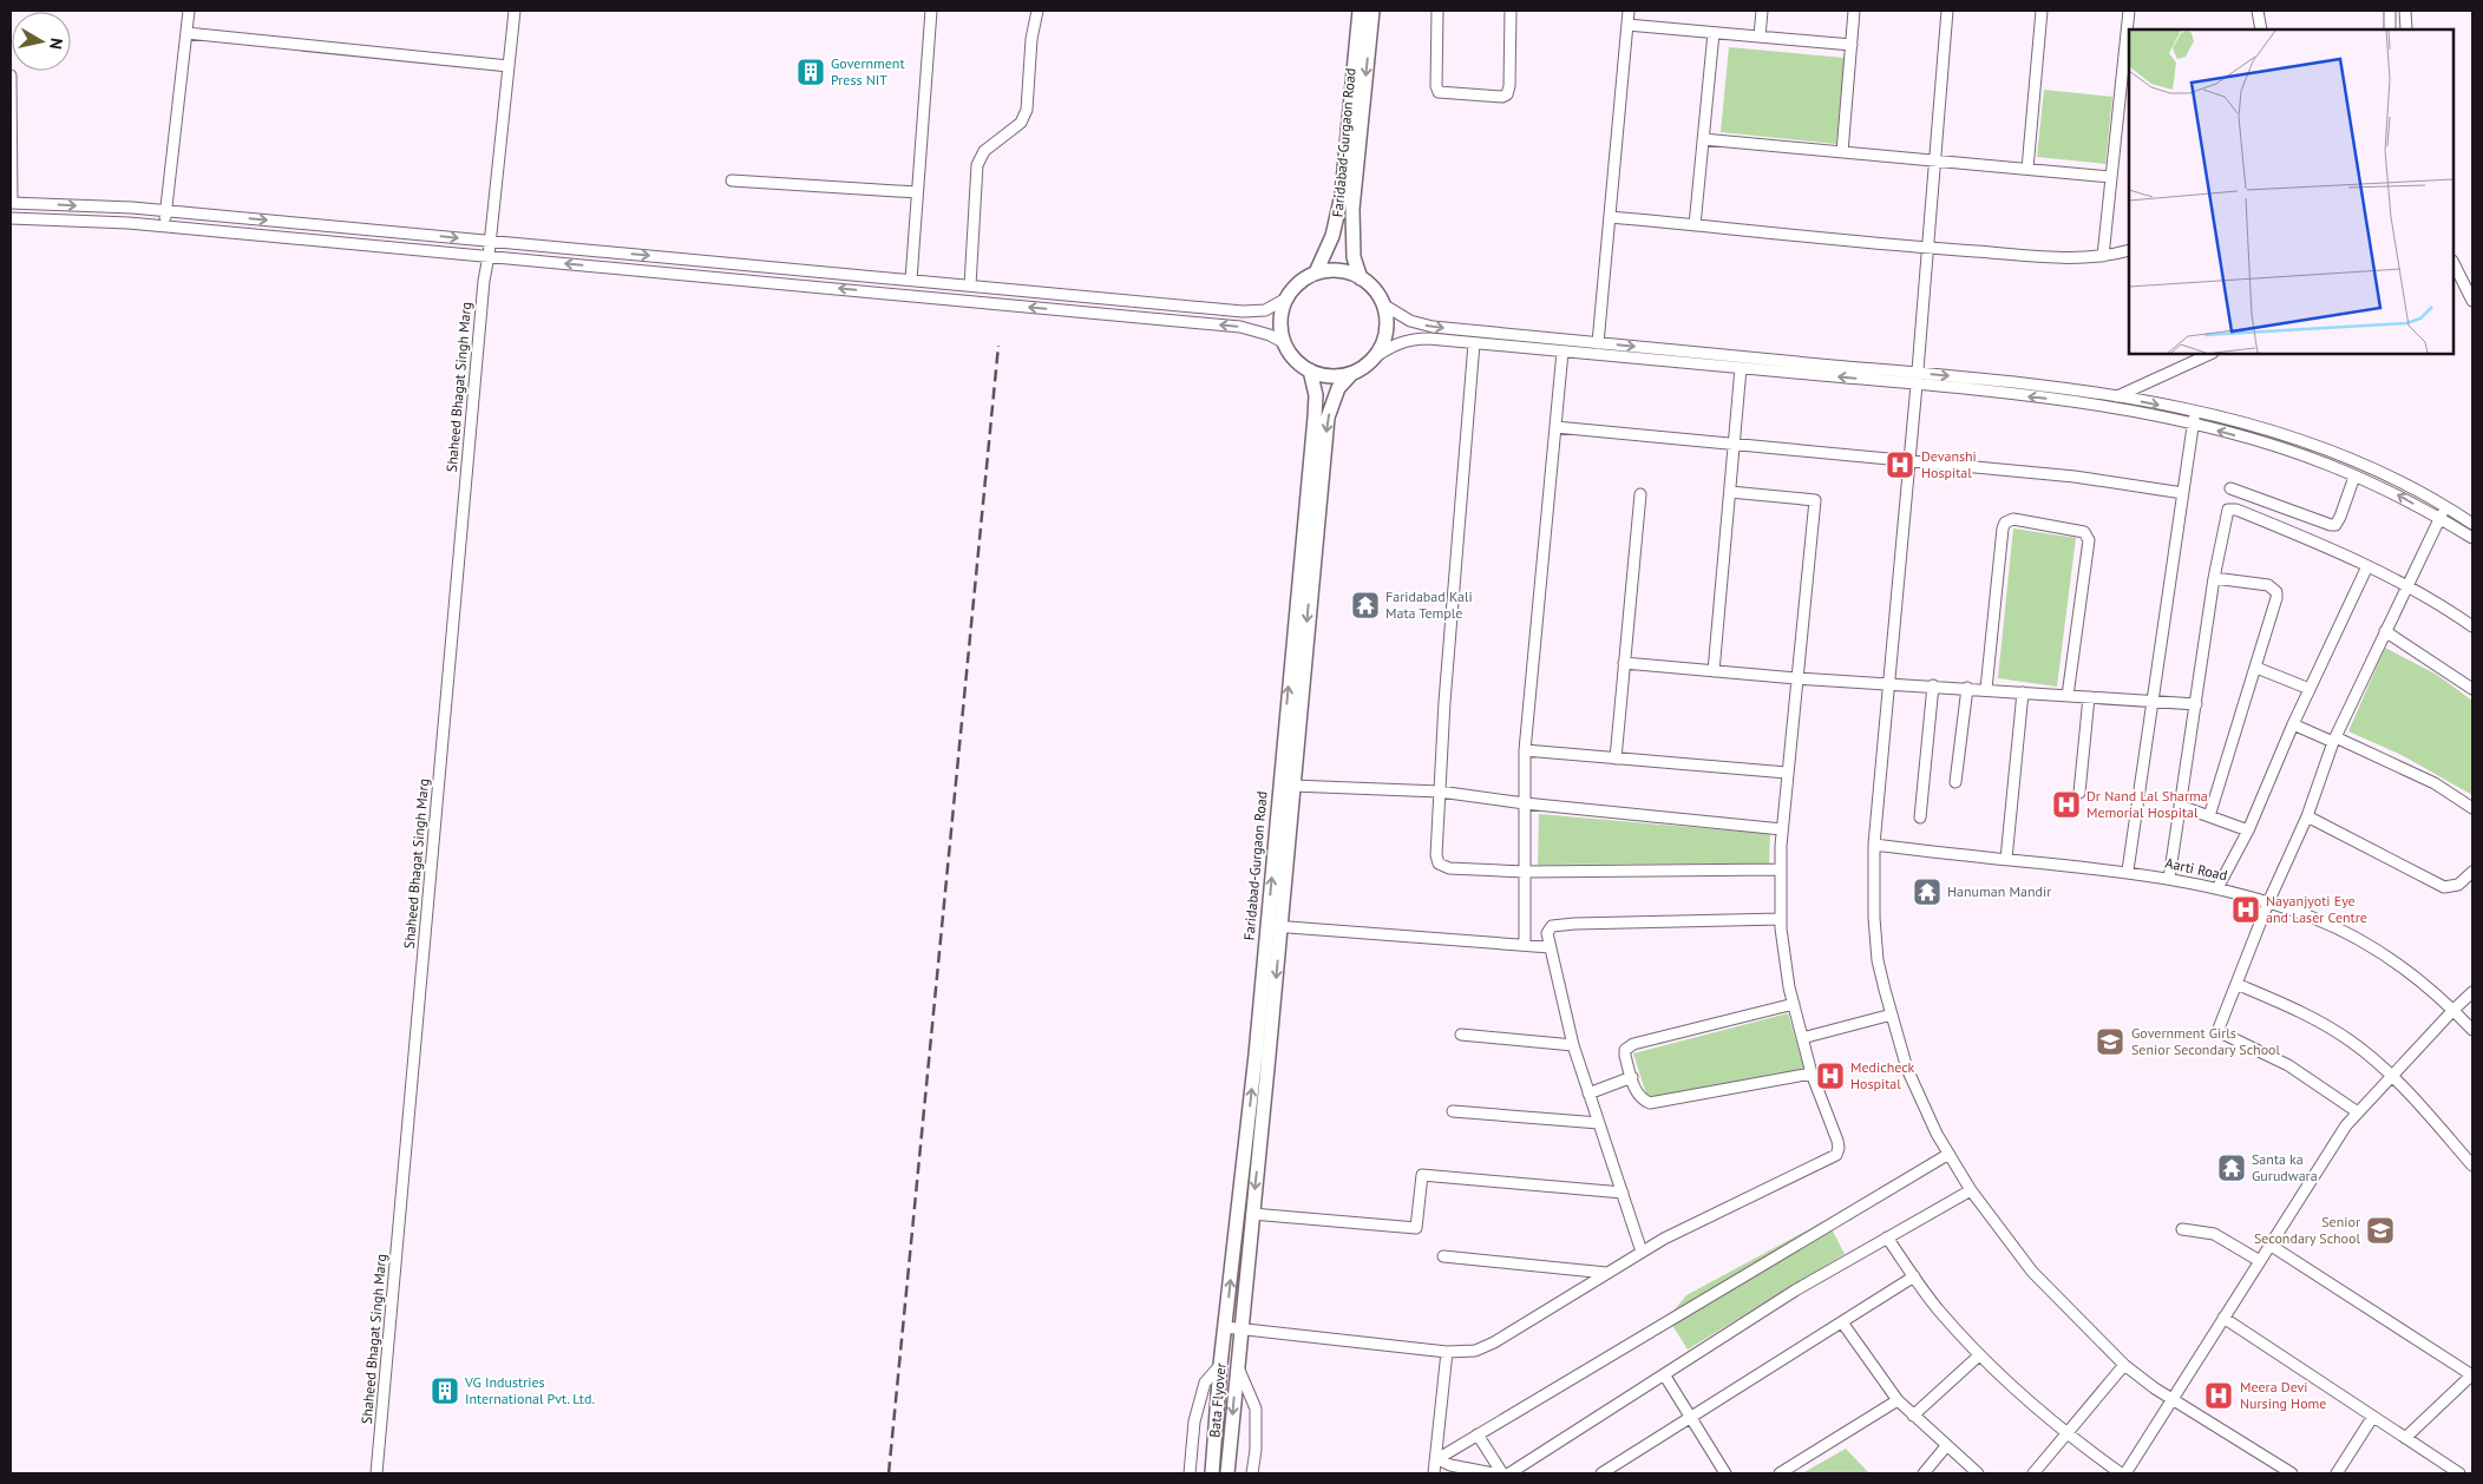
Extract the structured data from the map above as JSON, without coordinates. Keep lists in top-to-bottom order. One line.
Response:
{"streets":{"main road":["Faridabad-Gurgaon Road","Bata Flyover"],"street":["Shaheed Bhagat Singh Marg","Aarti Road"]},"crossings":[["Faridabad-Gurgaon Road","Bata Flyover"]],"places":{"building":["Government Press NIT","VG Industries International Pvt. Ltd."],"hospital":["Devanshi Hospital","Dr Nand Lal Sharma Memorial Hospital","Nayanjyoti Eye and Laser Centre","Medicheck Hospital","Meera Devi Nursing Home"],"temple":["Faridabad Kali Mata Temple","Hanuman Mandir","Santa ka Gurudwara"],"school or university":["Government Girls Senior Secondary School","Senior Secondary School"]},"north":"right"}
